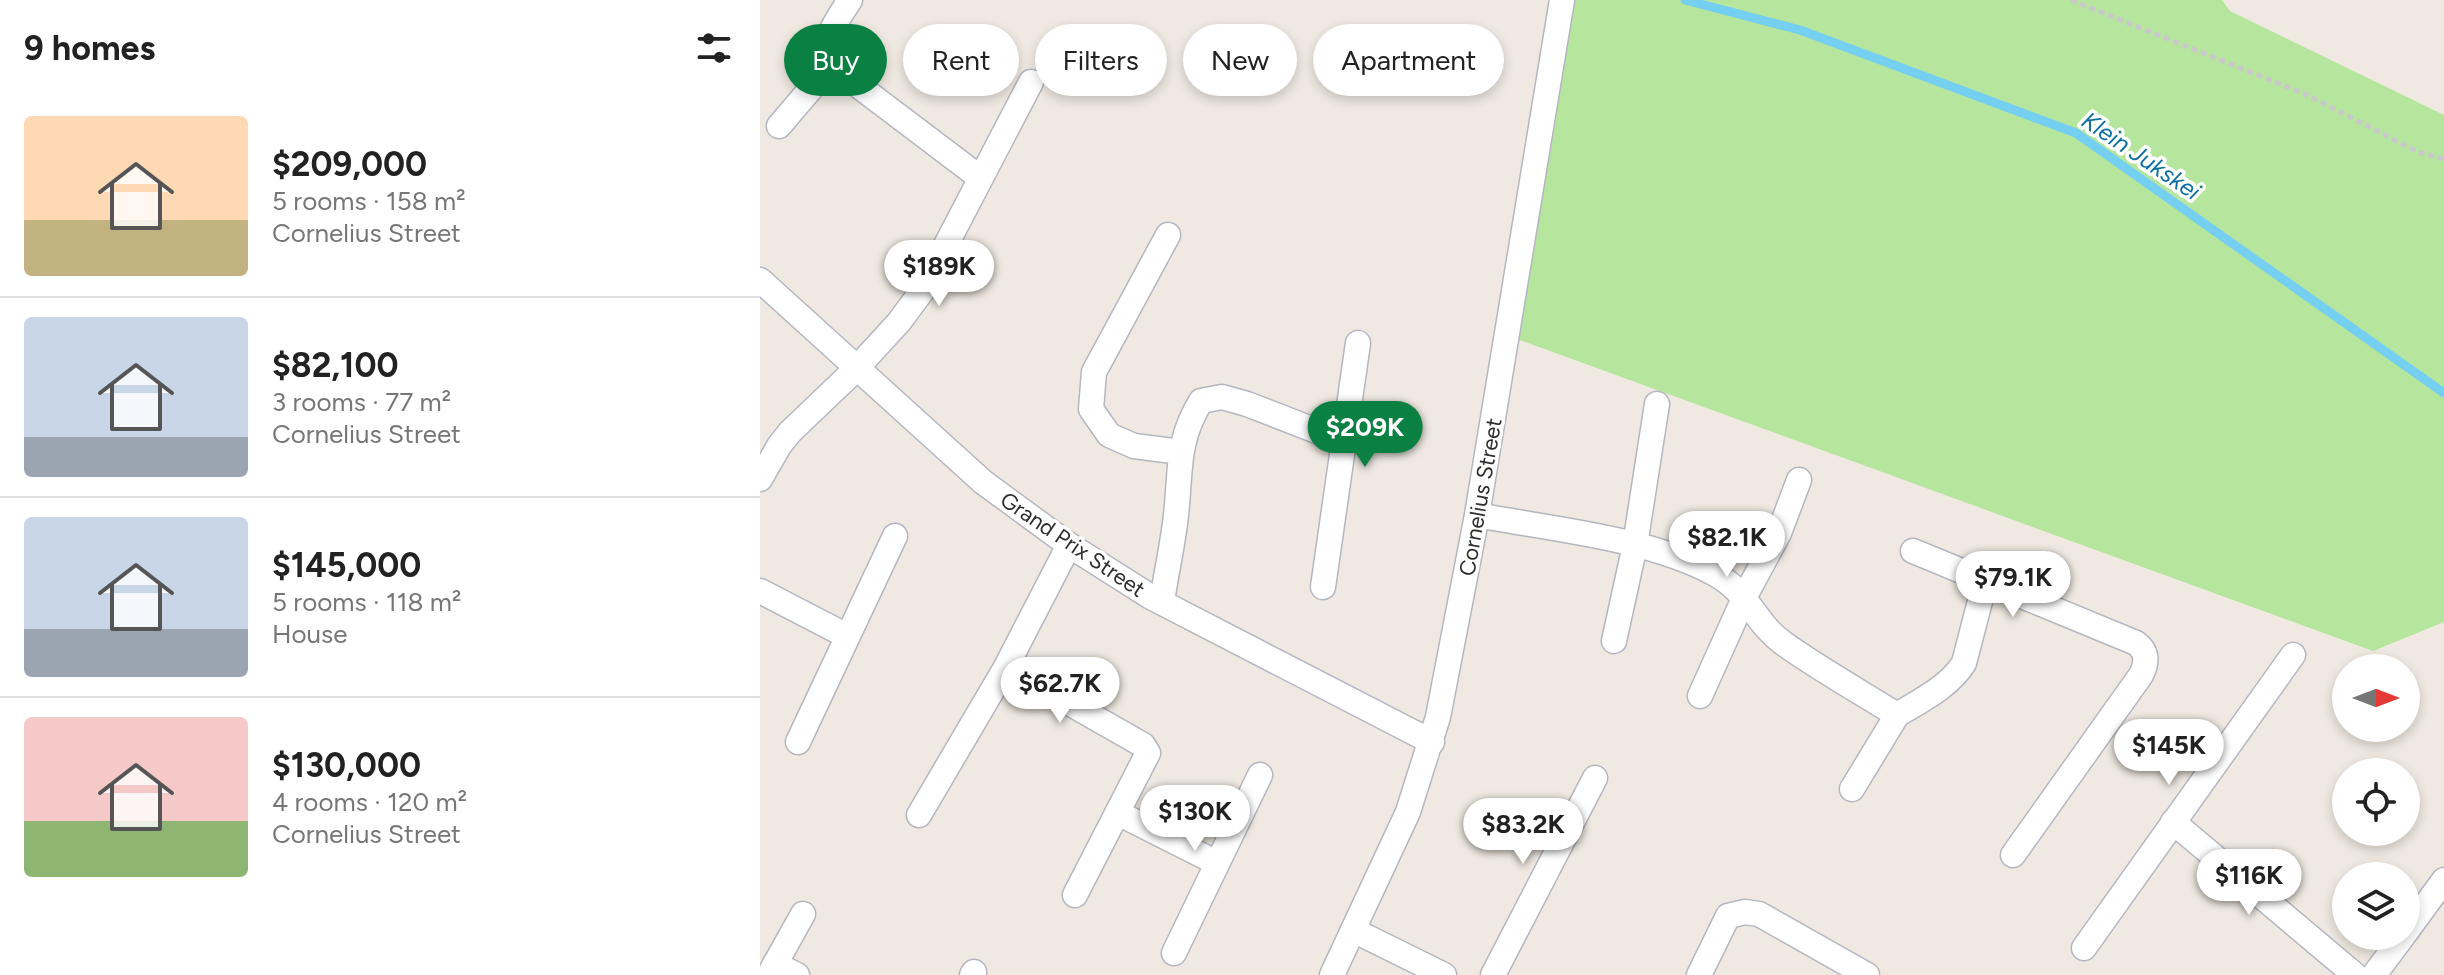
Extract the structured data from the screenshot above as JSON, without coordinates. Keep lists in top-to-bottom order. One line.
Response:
{"streets":{"street":["Cornelius Street","Grand Prix Street"]},"crossings":[["Cornelius Street","Grand Prix Street"]],"water":["Klein Jukskei"],"north":"right","page":{"heading":"9 homes","chip":["Buy","Rent","Filters","New","Apartment"],"list":[{"name":"$209,000","note":"5 rooms · 158 m² · Cornelius Street"},{"name":"$82,100","note":"3 rooms · 77 m² · Cornelius Street"},{"name":"$145,000","note":"5 rooms · 118 m² · House"},{"name":"$130,000","note":"4 rooms · 120 m² · Cornelius Street"}],"price":["$189K","$209K","$82.1K","$79.1K","$62.7K","$145K","$130K","$83.2K","$116K"]}}
